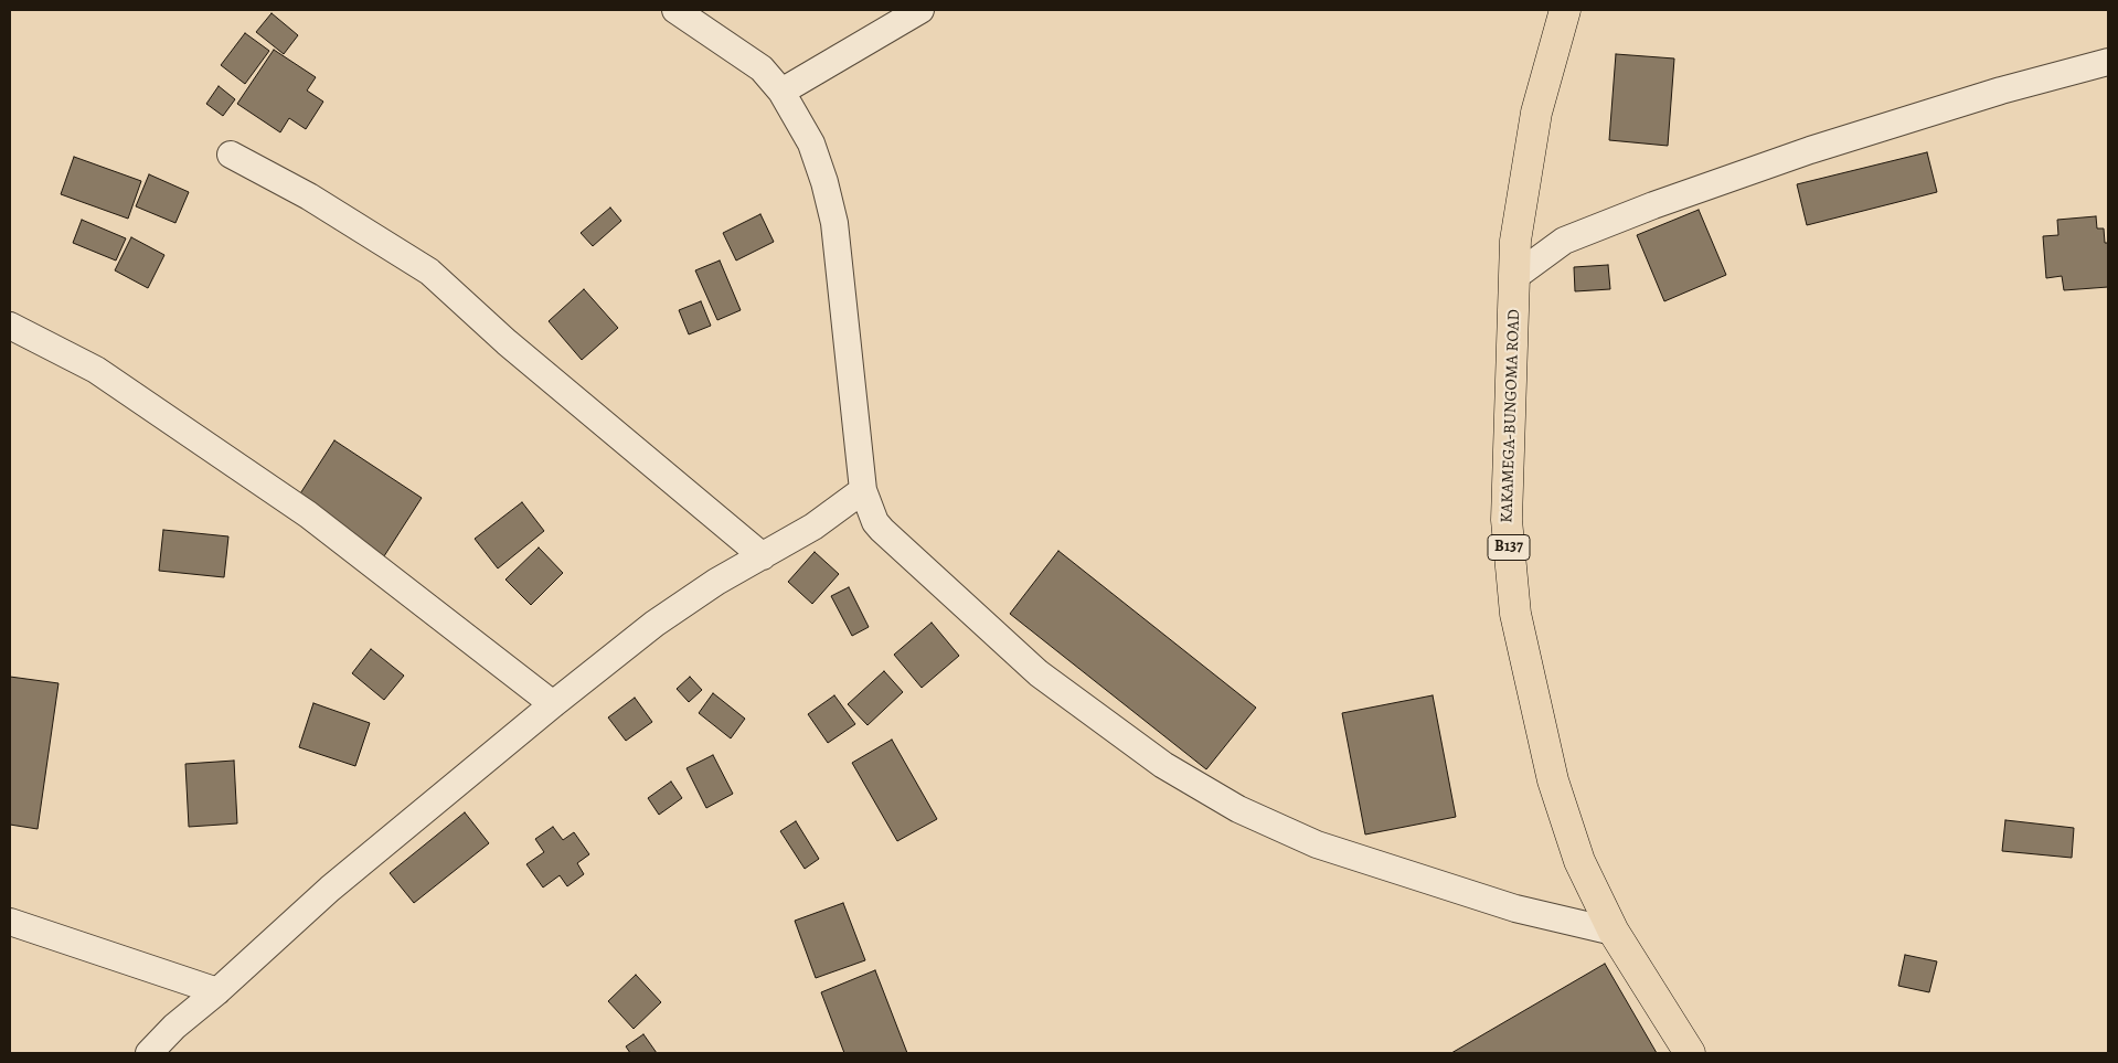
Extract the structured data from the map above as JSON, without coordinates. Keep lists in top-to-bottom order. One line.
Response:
{"streets":{"main road":["KAKAMEGA-BUNGOMA ROAD","B137"]}}
